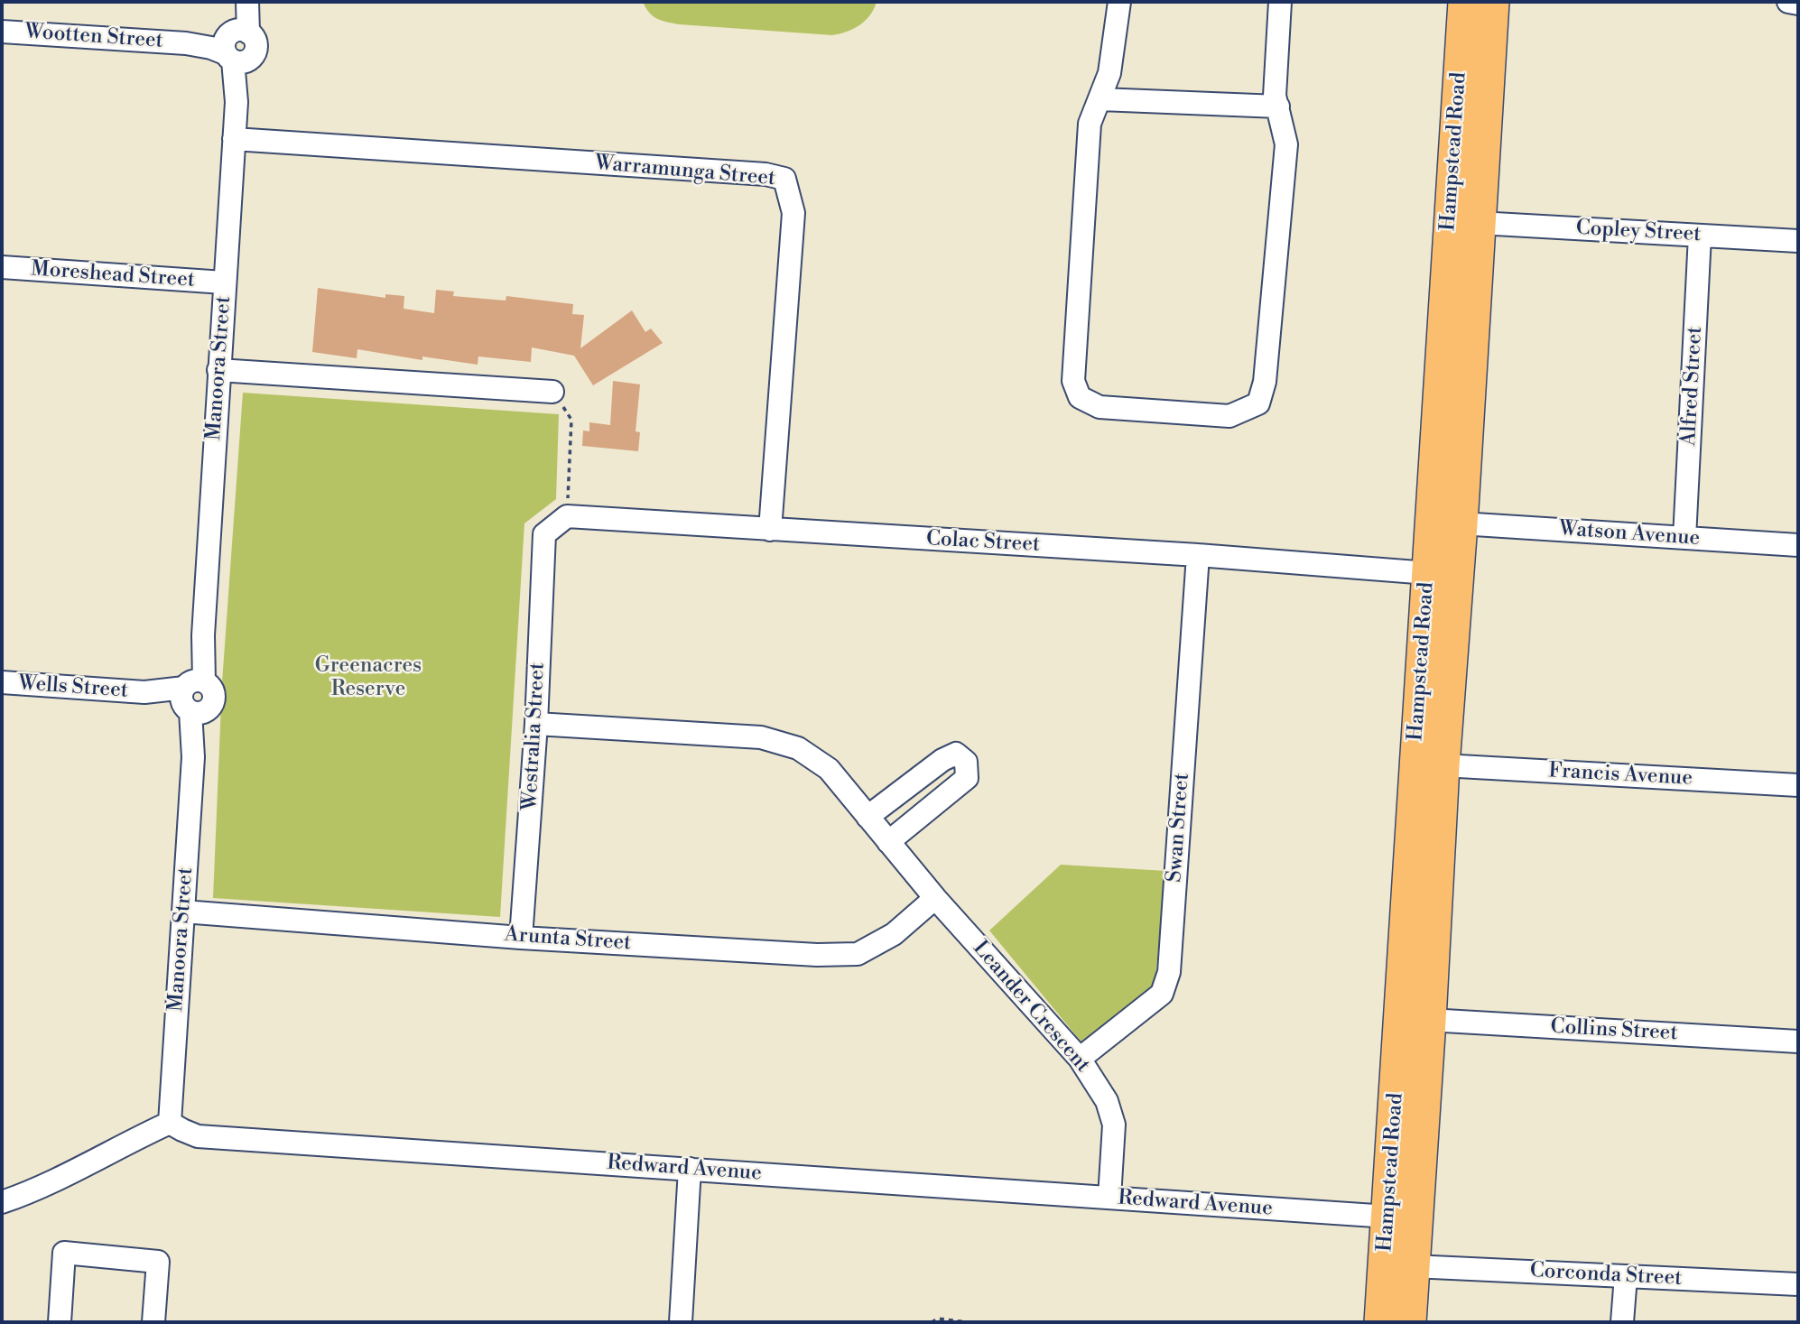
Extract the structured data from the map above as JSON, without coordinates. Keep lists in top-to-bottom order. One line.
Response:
{"streets":{"highway":["Hampstead Road"],"street":["Wootten Street","Warramunga Street","Copley Street","Moreshead Street","Manoora Street","Alfred Street","Watson Avenue","Colac Street","Wells Street","Westralia Street","Francis Avenue","Swan Street","Arunta Street","Leander Crescent","Collins Street","Redward Avenue","Corconda Street"]},"crossings":[["Wootten Street","Manoora Street"],["Hampstead Road","Copley Street"],["Hampstead Road","Watson Avenue"],["Hampstead Road","Colac Street"],["Hampstead Road","Francis Avenue"],["Hampstead Road","Collins Street"],["Hampstead Road","Redward Avenue"],["Hampstead Road","Corconda Street"],["Warramunga Street","Manoora Street"],["Warramunga Street","Colac Street"],["Copley Street","Alfred Street"],["Moreshead Street","Manoora Street"],["Manoora Street","Wells Street"],["Manoora Street","Arunta Street"],["Manoora Street","Redward Avenue"],["Alfred Street","Watson Avenue"],["Colac Street","Westralia Street"],["Colac Street","Swan Street"],["Westralia Street","Arunta Street"],["Westralia Street","Leander Crescent"],["Swan Street","Leander Crescent"],["Arunta Street","Leander Crescent"],["Leander Crescent","Redward Avenue"]],"parks":["Greenacres Reserve"]}
